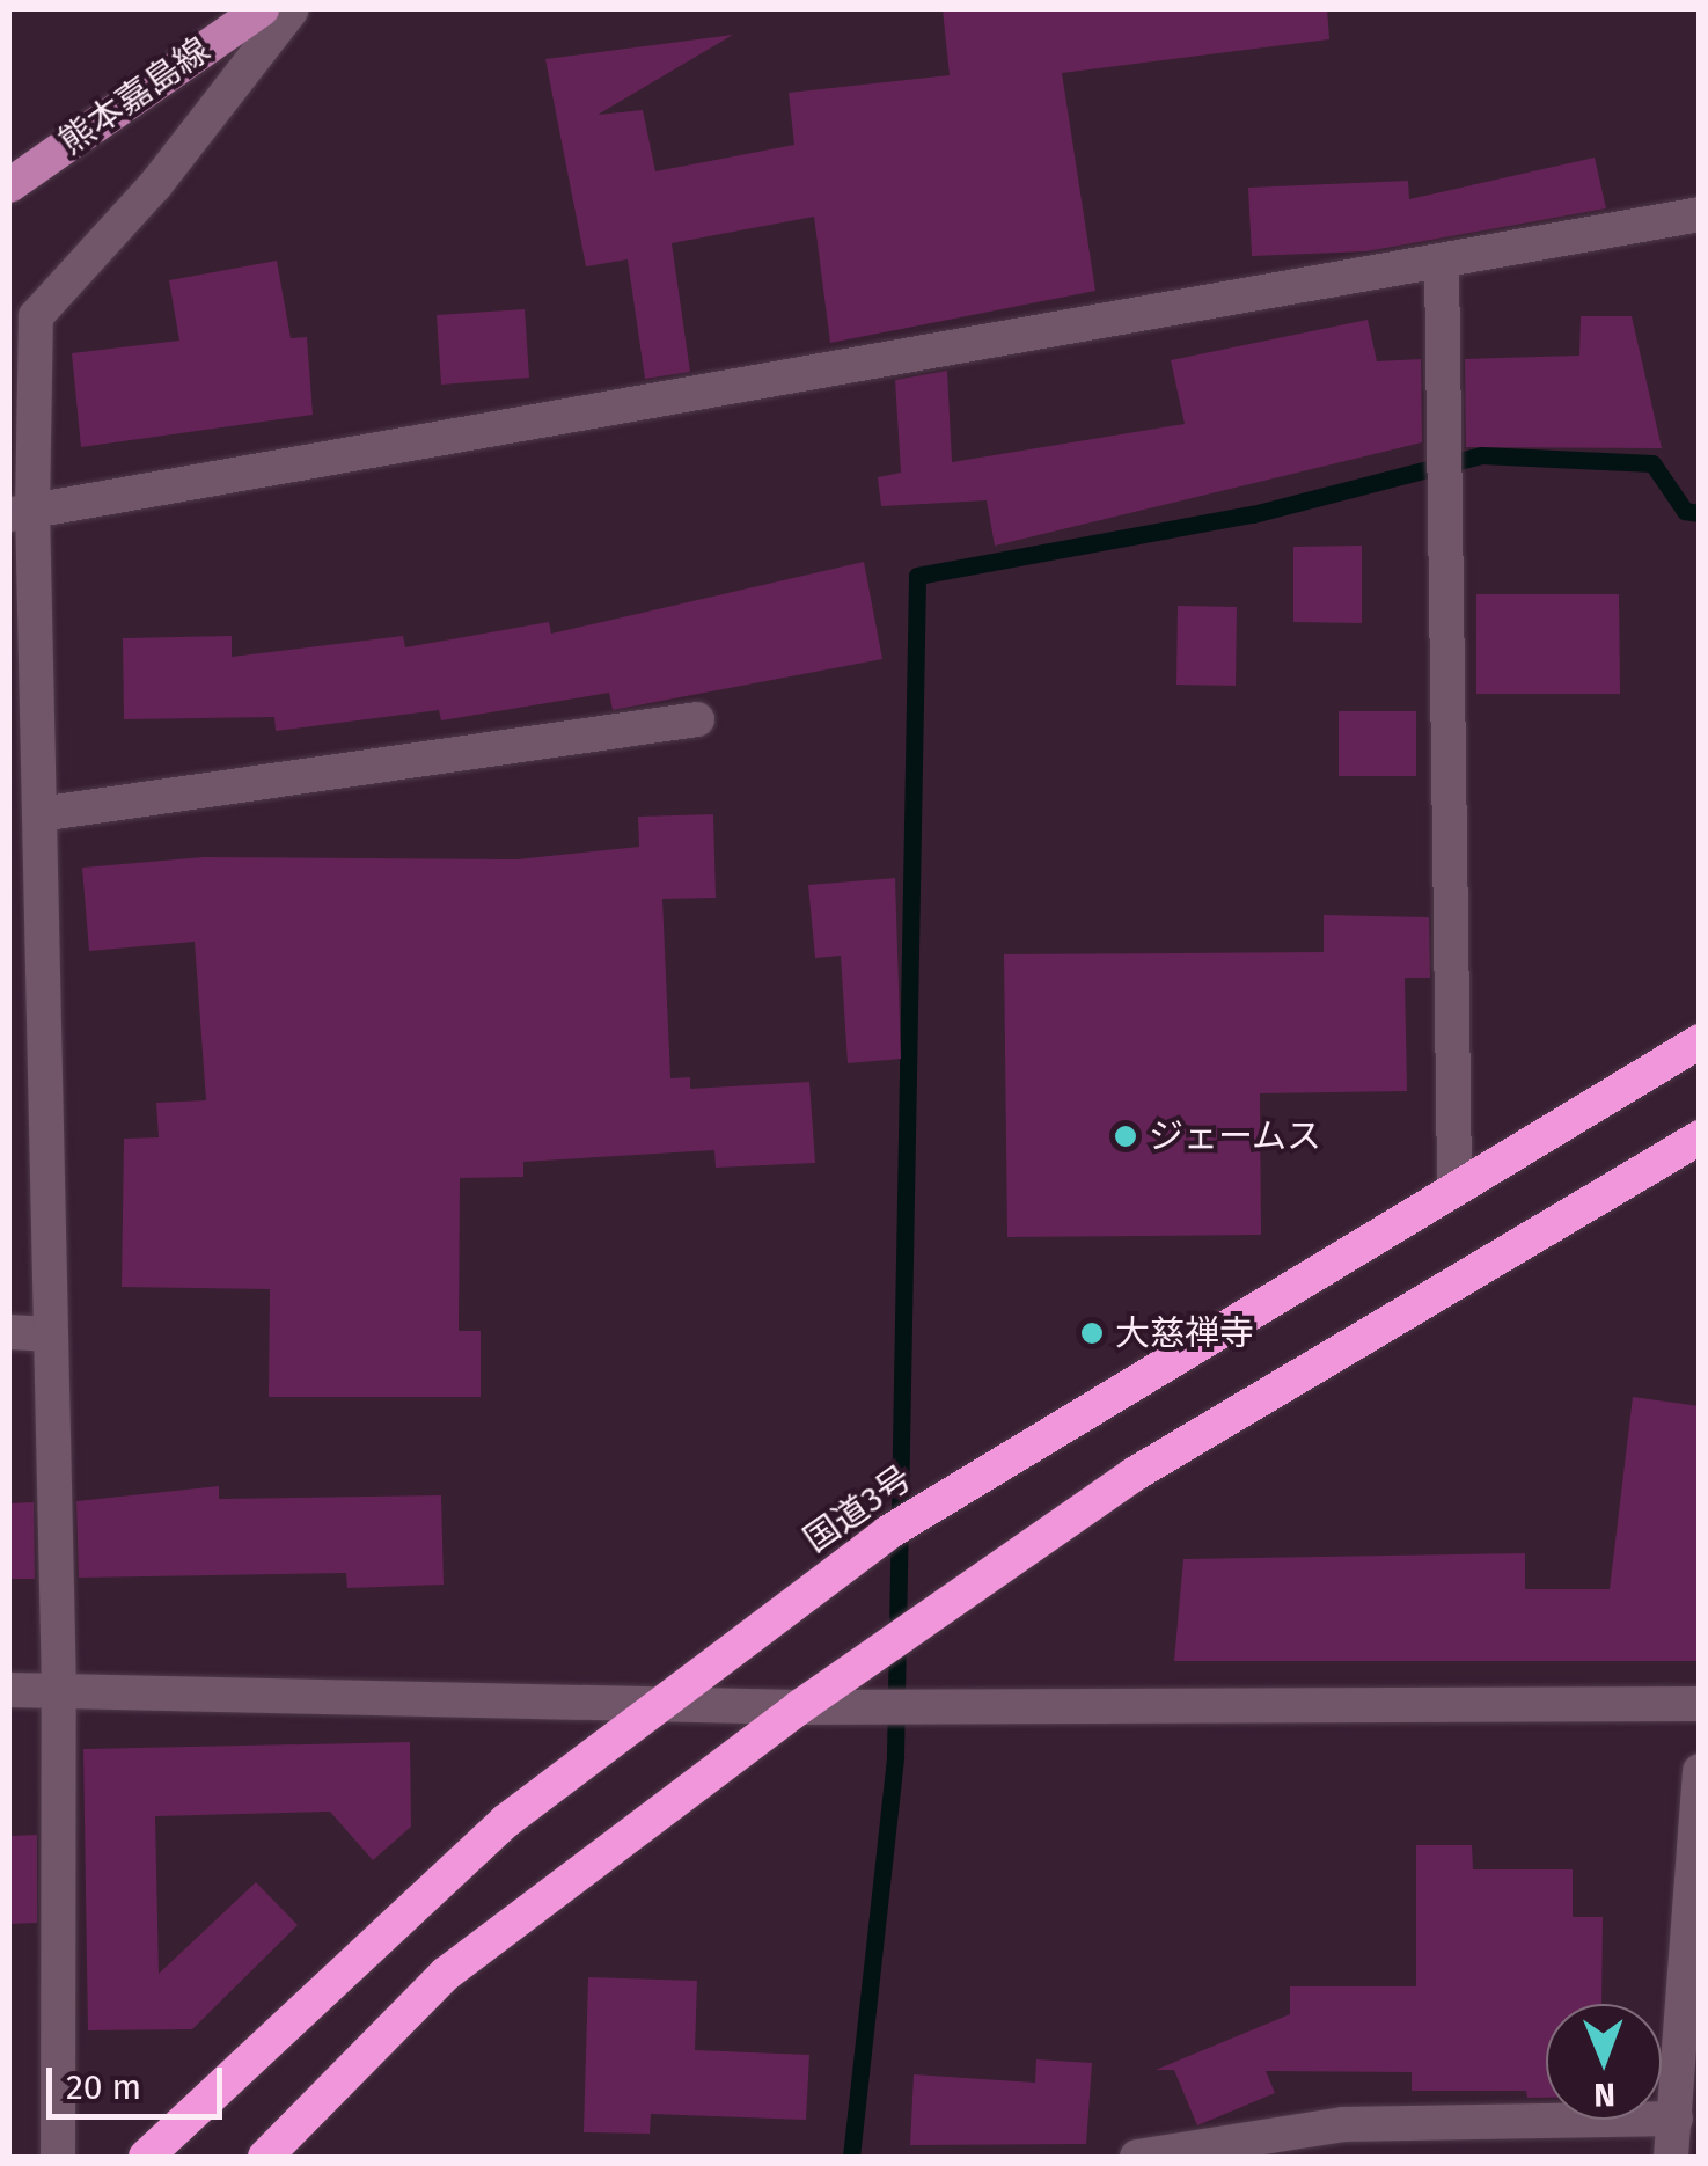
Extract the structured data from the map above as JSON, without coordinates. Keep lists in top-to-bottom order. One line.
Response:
{"streets":{"highway":["国道3号"],"main road":["熊本嘉島線"]},"places":["ジェームス","大慈禅寺"],"scale_bar":"20 m","north":"bottom"}
